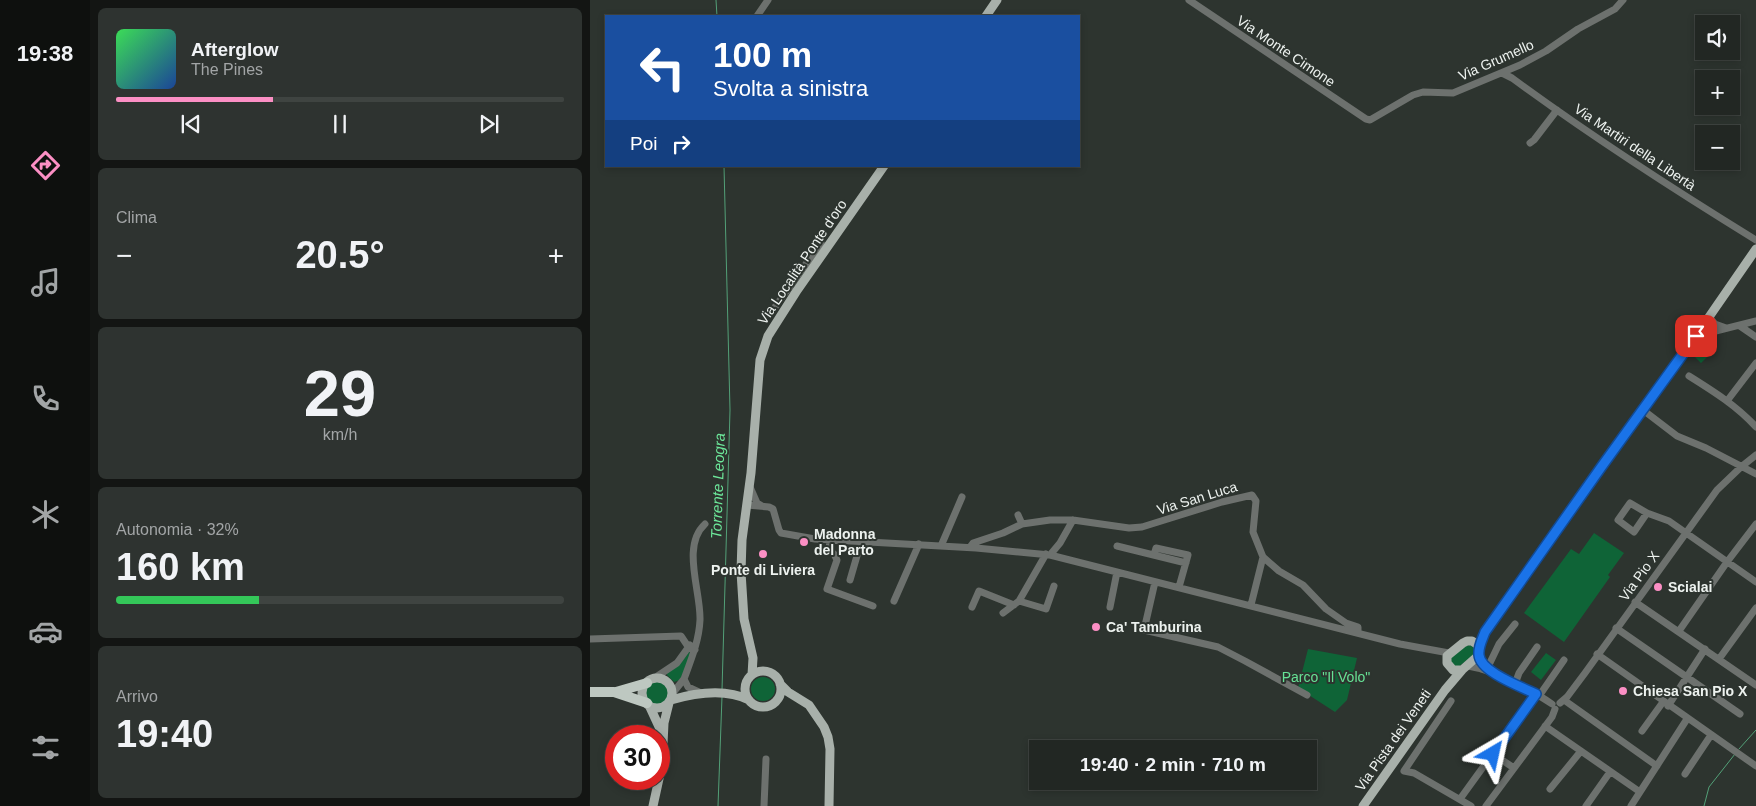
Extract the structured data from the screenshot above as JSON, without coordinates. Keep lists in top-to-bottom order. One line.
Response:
{"streets":{"main road":["Via Località Ponte d'oro","Via Pista dei Veneti"],"street":["Via Monte Cimone","Via Grumello","Via Martiri della Libertà","Via San Luca","Via Pio X"]},"crossings":[["Via Monte Cimone","Via Grumello"],["Via Grumello","Via Martiri della Libertà"]],"water":["Torrente Leogra"],"parks":["Parco \"Il Volo\""],"places":["Madonna del Parto","Ponte di Liviera","Scialai","Ca' Tamburina","Chiesa San Pio X"],"page":{"tabs":"19:38","map_buttons":["+","−"],"turn":["100 m","Svolta a sinistra"],"song":["Afterglow","The Pines"],"then":"Poi","tile":["Clima",["29","km/h"],["Autonomia · 32%","160 km"],["Arrivo","19:40"]],"heat":["−","20.5°","+"],"limit":"30","trip":"19:40 · 2 min · 710 m"}}
